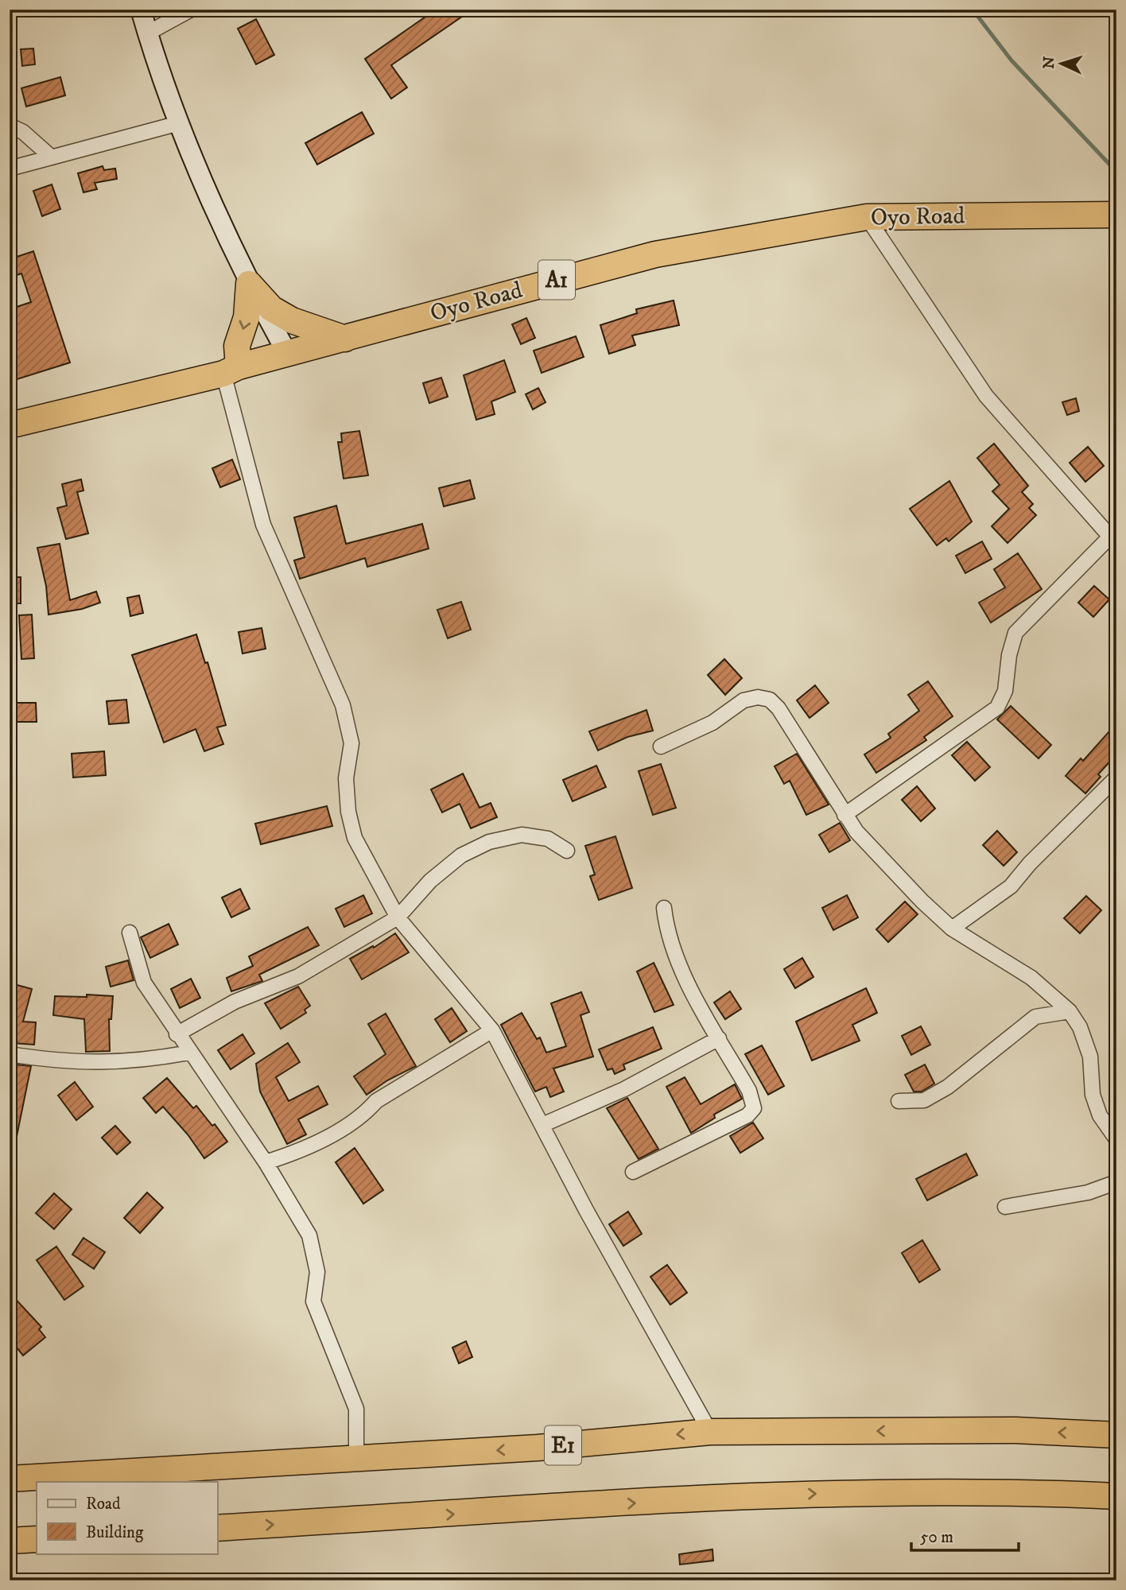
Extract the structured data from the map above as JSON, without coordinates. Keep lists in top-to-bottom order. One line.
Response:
{"streets":{"highway":["Oyo Road","A1","E1"]},"legend":["Road","Building"],"scale_bar":"50 m","north":"left"}
